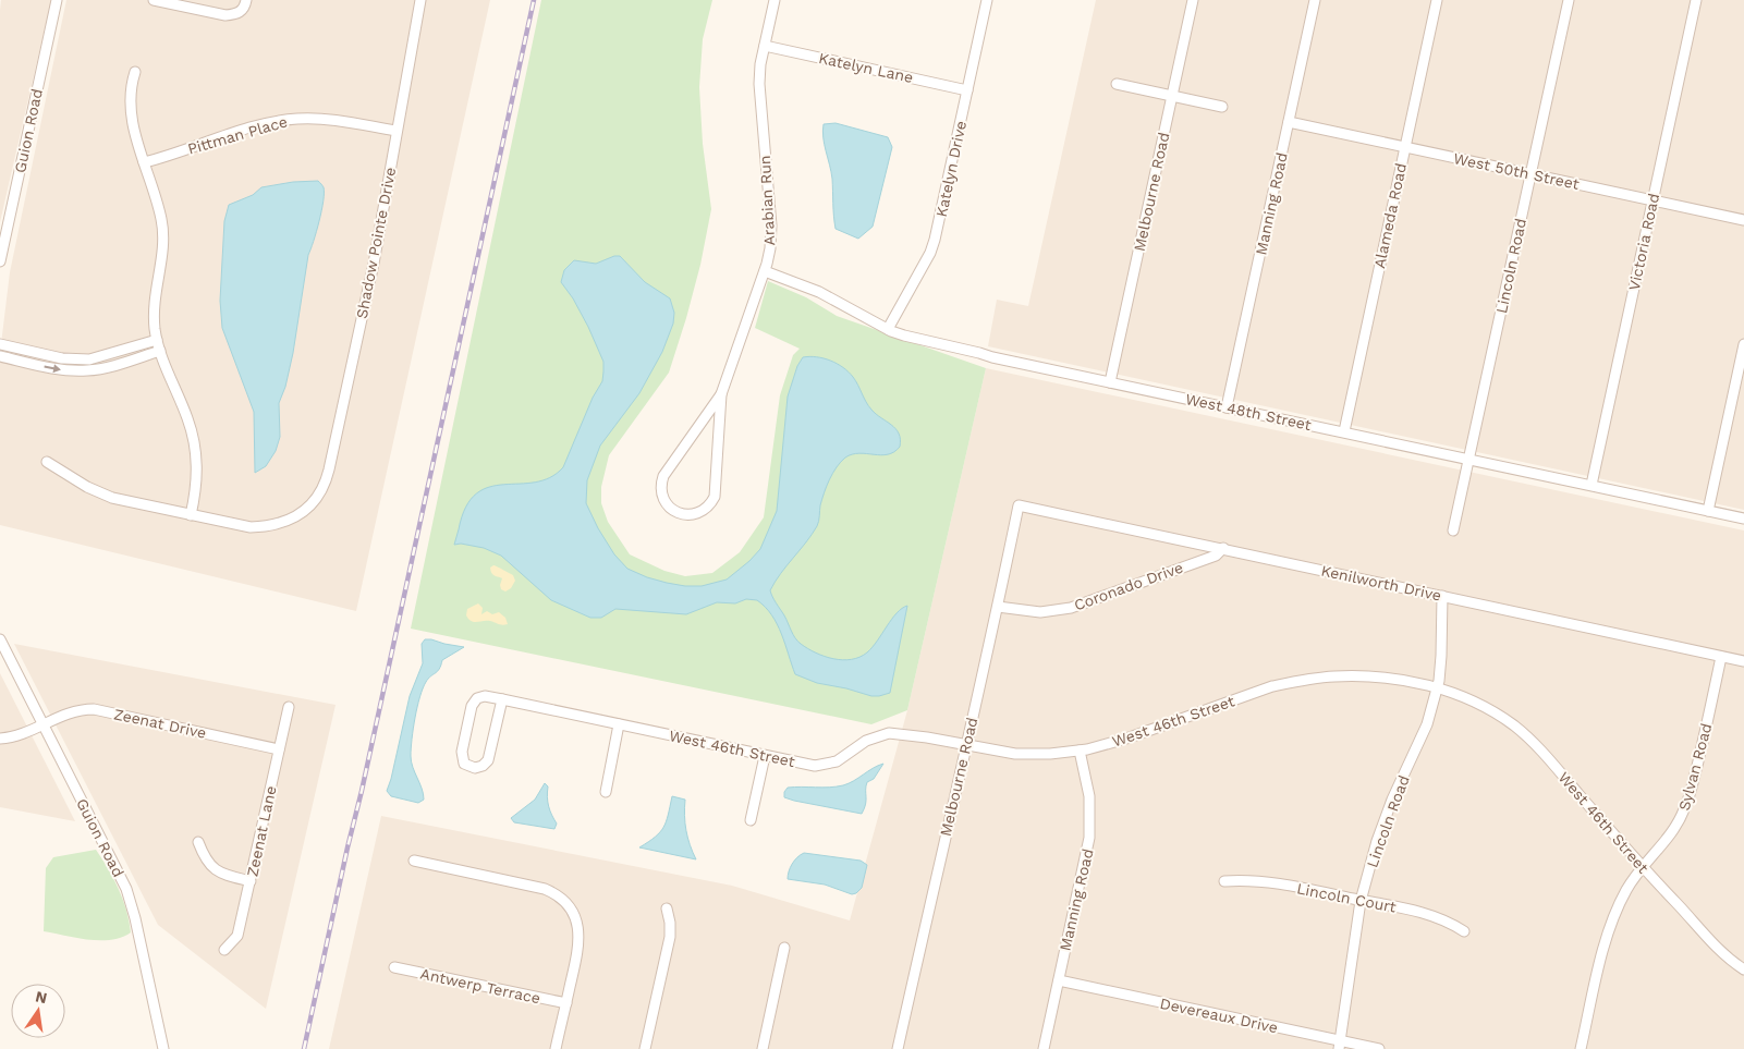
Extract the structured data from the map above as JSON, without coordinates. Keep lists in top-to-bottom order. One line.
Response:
{"streets":{"street":["Katelyn Lane","Guion Road","Pittman Place","Katelyn Drive","West 50th Street","Melbourne Road","Arabian Run","Manning Road","Alameda Road","Victoria Road","Shadow Pointe Drive","Lincoln Road","West 48th Street","Kenilworth Drive","Coronado Drive","West 46th Street","Zeenat Drive","Sylvan Road","Zeenat Lane","Lincoln Court","Antwerp Terrace","Devereaux Drive"]},"crossings":[["Katelyn Lane","Katelyn Drive"],["Katelyn Lane","Arabian Run"],["Guion Road","Zeenat Drive"],["Pittman Place","Shadow Pointe Drive"],["Katelyn Drive","West 48th Street"],["West 50th Street","Manning Road"],["West 50th Street","Alameda Road"],["West 50th Street","Victoria Road"],["West 50th Street","Lincoln Road"],["Melbourne Road","West 48th Street"],["Melbourne Road","Kenilworth Drive"],["Melbourne Road","Coronado Drive"],["Melbourne Road","West 46th Street"],["Arabian Run","West 48th Street"],["Manning Road","West 48th Street"],["Manning Road","West 46th Street"],["Manning Road","Devereaux Drive"],["Alameda Road","West 48th Street"],["Victoria Road","West 48th Street"],["Lincoln Road","West 48th Street"],["Lincoln Road","Kenilworth Drive"],["Lincoln Road","West 46th Street"],["Lincoln Road","Lincoln Court"],["Lincoln Road","Devereaux Drive"],["Kenilworth Drive","Coronado Drive"],["Kenilworth Drive","Sylvan Road"],["West 46th Street","Sylvan Road"],["Zeenat Drive","Zeenat Lane"]],"north":"top"}
